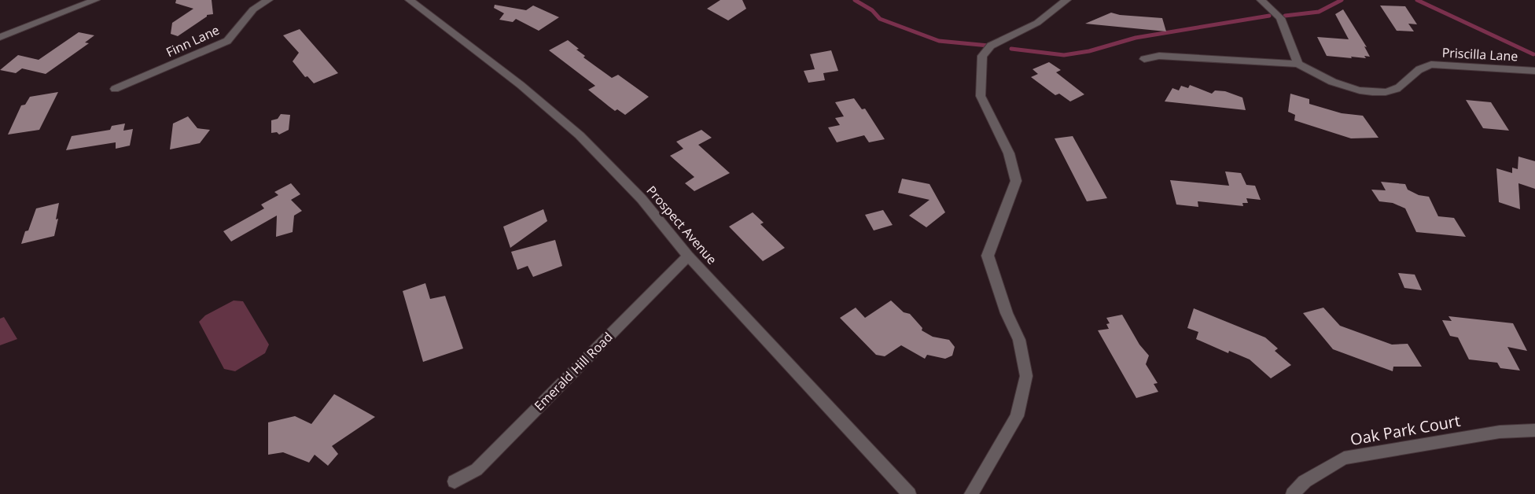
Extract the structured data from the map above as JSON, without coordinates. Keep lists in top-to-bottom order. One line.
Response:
{"streets":{"street":["Finn Lane","Priscilla Lane","Prospect Avenue","Emerald Hill Road","Oak Park Court"]},"crossings":[["Prospect Avenue","Emerald Hill Road"]]}
